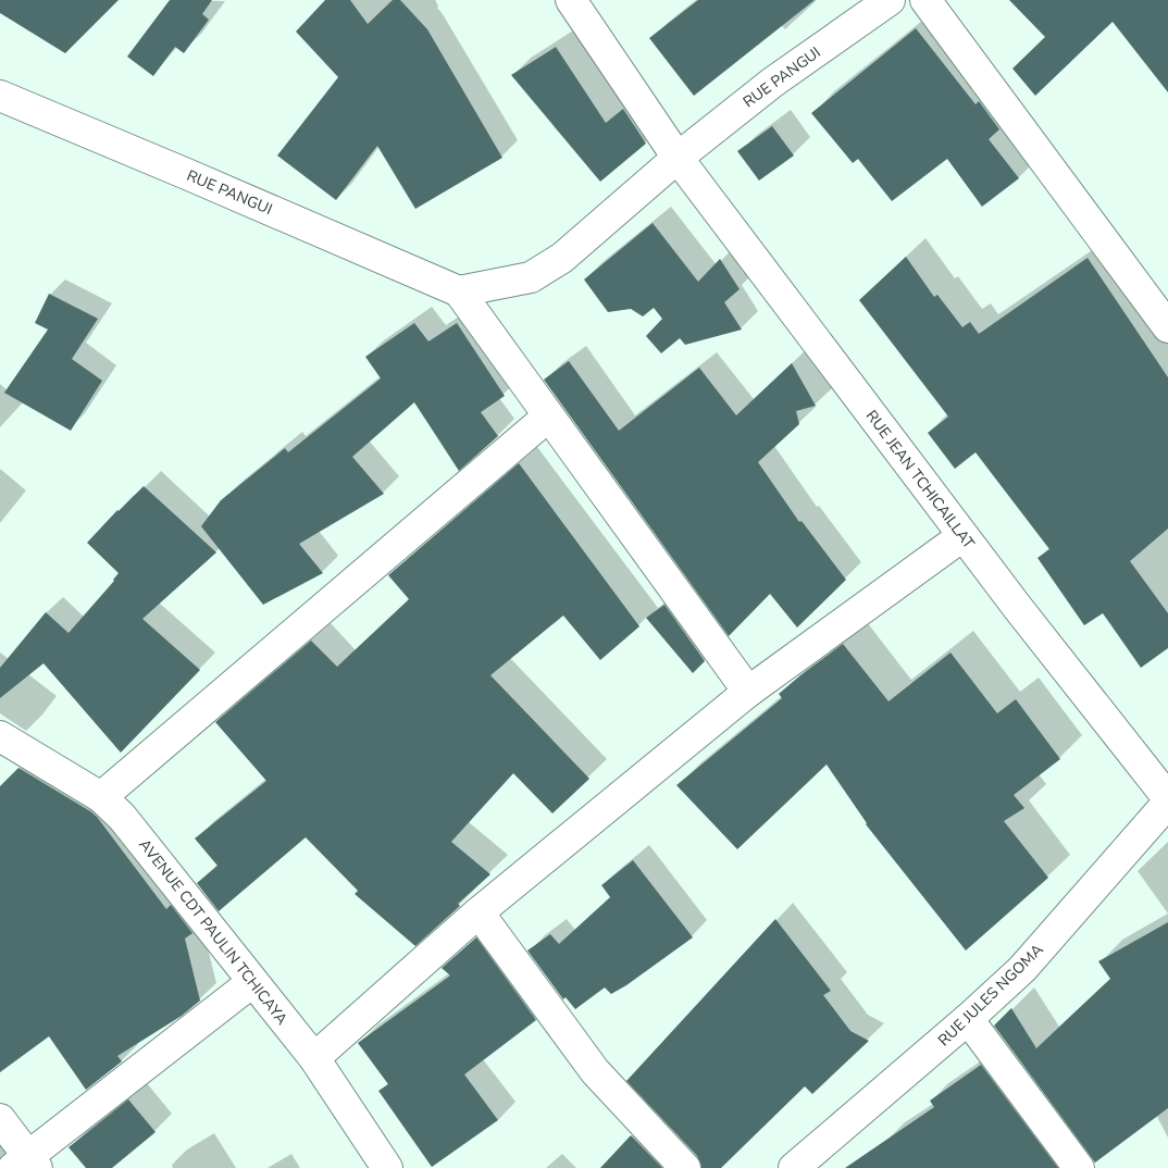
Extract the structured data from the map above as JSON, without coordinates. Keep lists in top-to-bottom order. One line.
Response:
{"streets":{"street":["RUE PANGUI","RUE JEAN TCHICAILLAT","AVENUE CDT PAULIN TCHICAYA","RUE JULES NGOMA"]},"crossings":[["RUE PANGUI","RUE JEAN TCHICAILLAT"]]}
